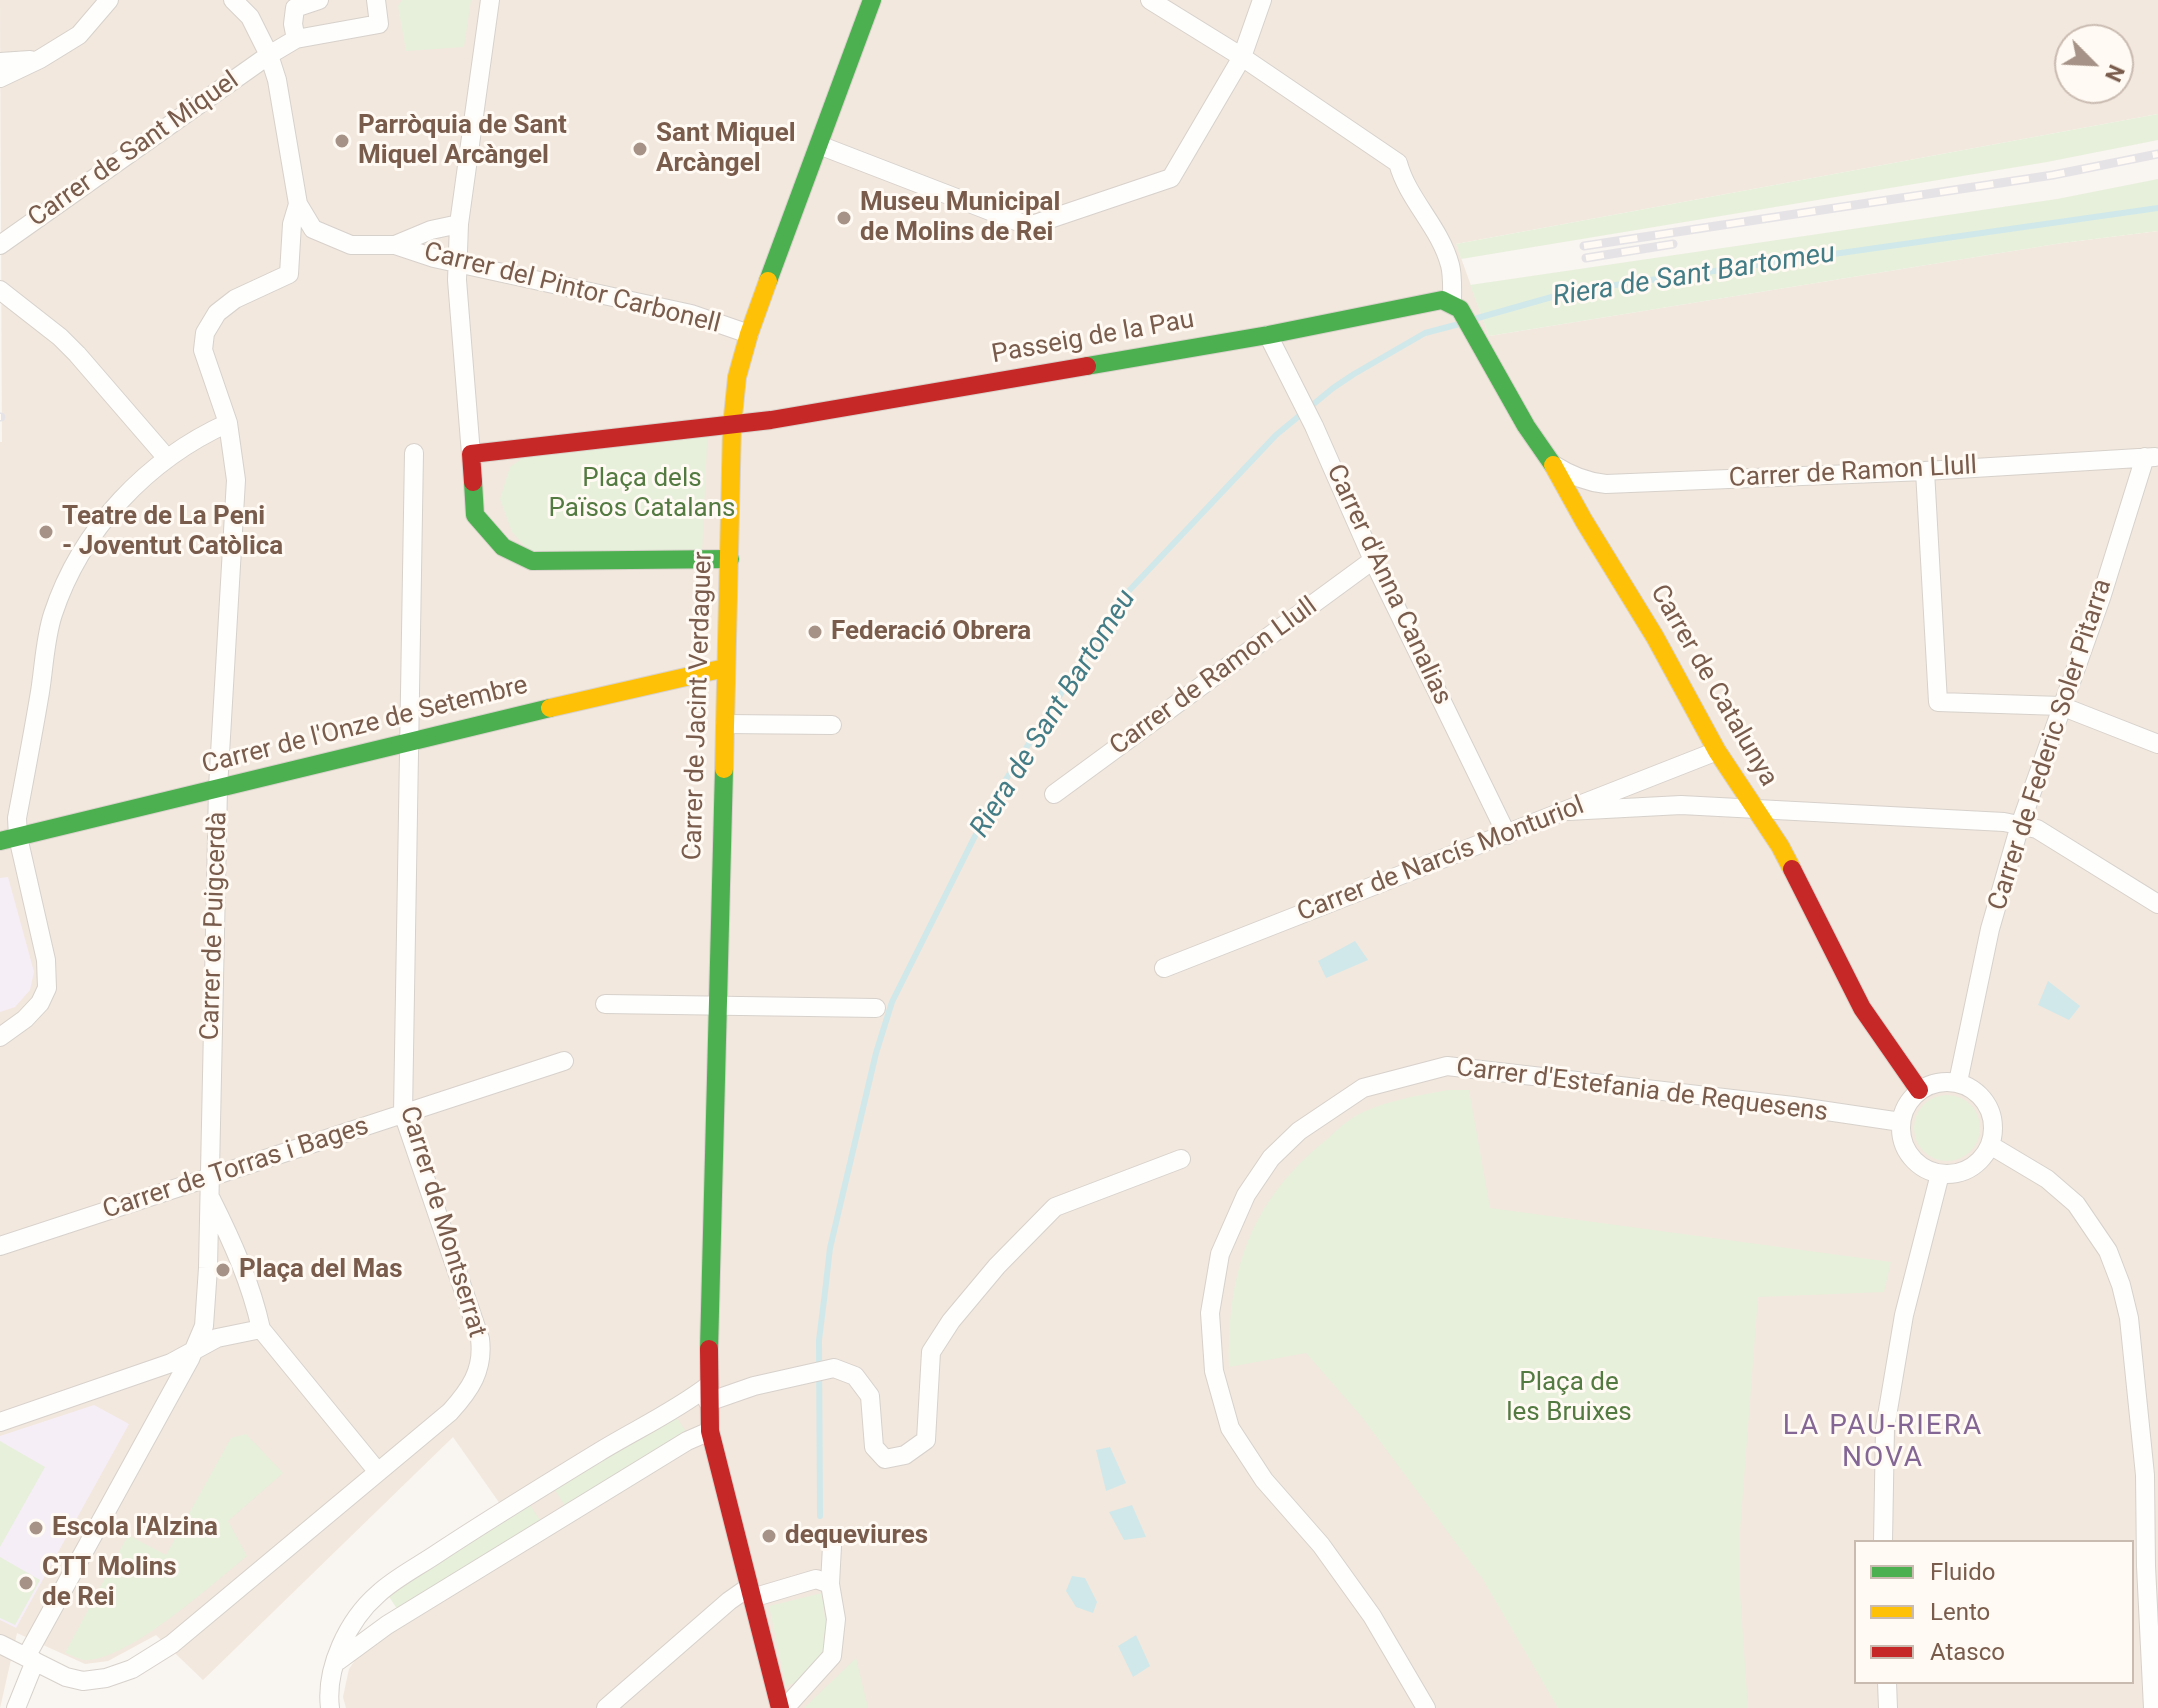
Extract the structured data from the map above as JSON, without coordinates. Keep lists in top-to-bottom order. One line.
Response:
{"streets":{"street":["Carrer de Sant Miquel","Carrer del Pintor Carbonell","Passeig de la Pau","Carrer de Ramon Llull","Carrer d'Anna Canalias","Carrer de Catalunya","Carrer de Jacint Verdaguer","Carrer de l'Onze de Setembre","Carrer de Federic Soler Pitarra","Carrer de Narcís Monturiol","Carrer de Puigcerdà","Carrer d'Estefania de Requesens","Carrer de Torras i Bages","Carrer de Montserrat"]},"crossings":[["Carrer del Pintor Carbonell","Carrer de Jacint Verdaguer"],["Carrer del Pintor Carbonell","Carrer de Puigcerdà"],["Passeig de la Pau","Carrer d'Anna Canalias"],["Passeig de la Pau","Carrer de Catalunya"],["Passeig de la Pau","Carrer de Jacint Verdaguer"],["Carrer de Ramon Llull","Carrer d'Anna Canalias"],["Carrer de Ramon Llull","Carrer de Catalunya"],["Carrer de Ramon Llull","Carrer de Federic Soler Pitarra"],["Carrer d'Anna Canalias","Carrer de Narcís Monturiol"],["Carrer de Catalunya","Carrer de Federic Soler Pitarra"],["Carrer de Catalunya","Carrer de Narcís Monturiol"],["Carrer de Catalunya","Carrer d'Estefania de Requesens"],["Carrer de Jacint Verdaguer","Carrer de l'Onze de Setembre"],["Carrer de l'Onze de Setembre","Carrer de Puigcerdà"],["Carrer de l'Onze de Setembre","Carrer de Montserrat"],["Carrer de Federic Soler Pitarra","Carrer d'Estefania de Requesens"],["Carrer de Puigcerdà","Carrer de Torras i Bages"],["Carrer de Puigcerdà","Carrer de Montserrat"],["Carrer de Torras i Bages","Carrer de Montserrat"]],"districts":["LA PAU-RIERA NOVA"],"water":["Riera de Sant Bartomeu"],"parks":["Plaça dels Països Catalans","Plaça de les Bruixes"],"places":["Parròquia de Sant Miquel Arcàngel","Sant Miquel Arcàngel","Museu Municipal de Molins de Rei","Teatre de La Peni - Joventut Catòlica","Federació Obrera","Plaça del Mas","Escola l'Alzina","dequeviures","CTT Molins de Rei"],"legend":["Fluido","Lento","Atasco"],"north":"bottom right"}
